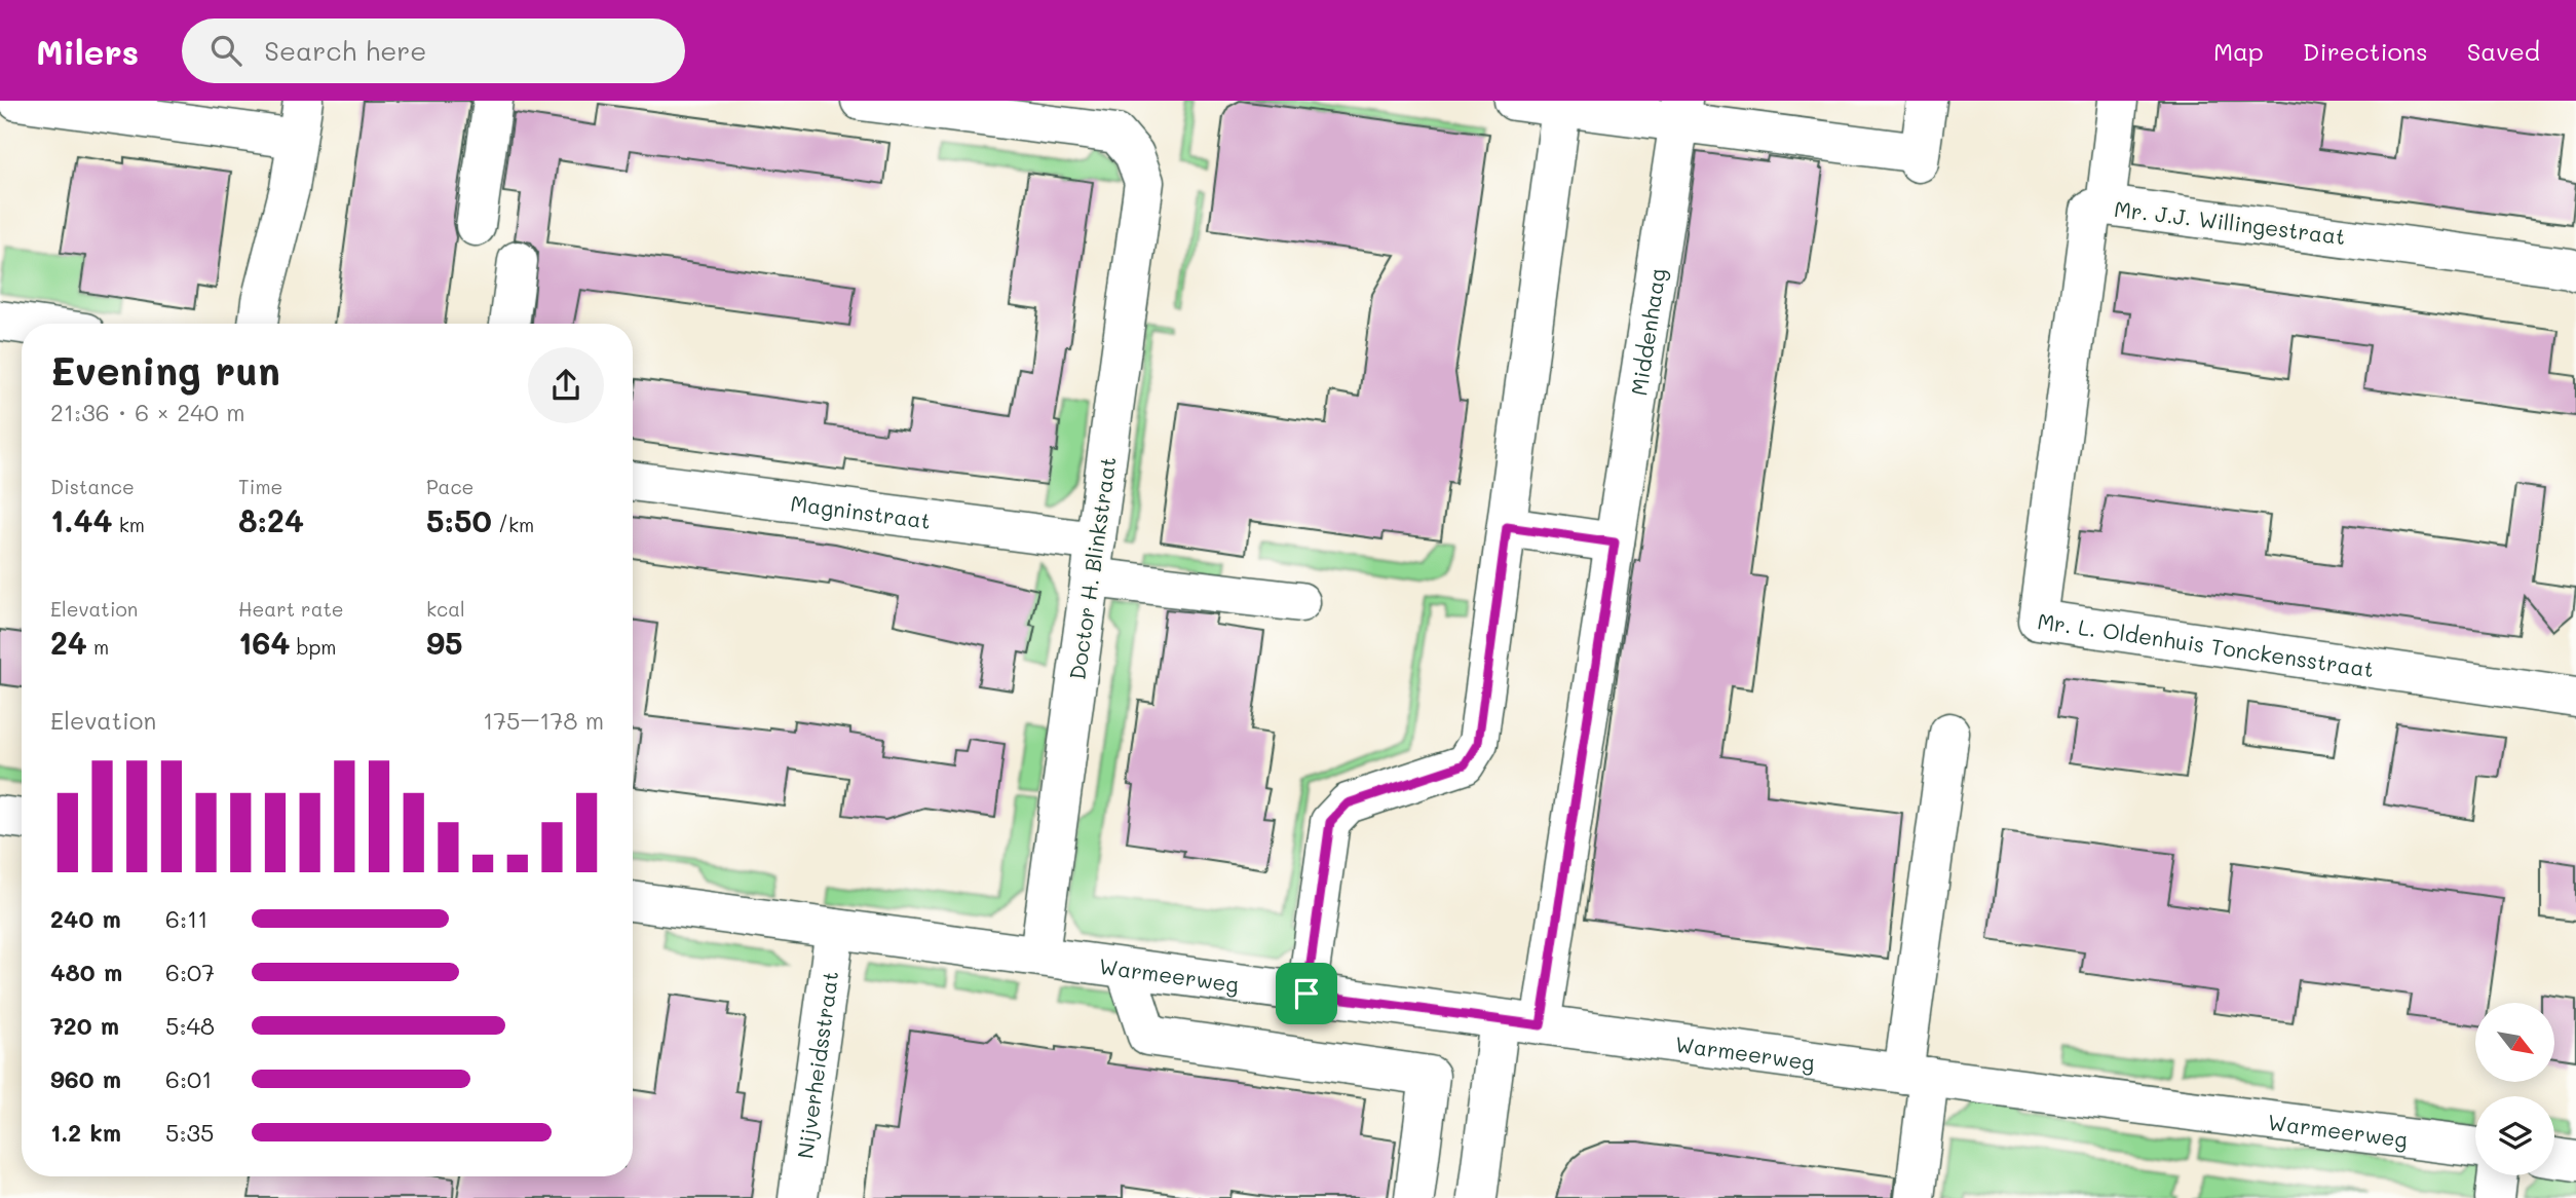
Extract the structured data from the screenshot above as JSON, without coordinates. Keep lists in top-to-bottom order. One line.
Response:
{"streets":{"street":["Mr. J.J. Willingestraat","Middenhaag","Magninstraat","Doctor H. Blinkstraat","Mr. L. Oldenhuis Tonckensstraat","Warmeerweg","Nijverheidsstraat"]},"crossings":[["Mr. J.J. Willingestraat","Mr. L. Oldenhuis Tonckensstraat"],["Middenhaag","Warmeerweg"],["Magninstraat","Doctor H. Blinkstraat"],["Doctor H. Blinkstraat","Warmeerweg"],["Warmeerweg","Nijverheidsstraat"]],"north":"bottom right","page":{"header":"Milers","search":"Search here","nav":["Map","Directions","Saved"],"heading":["Evening run","21:36 · 6 × 240 m"],"stats":[["Distance","1.44 km"],["Time","8:24"],["Pace","5:50 /km"],["Elevation","24 m"],["Heart rate","164 bpm"],["kcal","95"]],"chart":["Elevation","175–178 m"],"list":[{"name":"240 m","note":"6:11"},{"name":"480 m","note":"6:07"},{"name":"720 m","note":"5:48"},{"name":"960 m","note":"6:01"},{"name":"1.2 km","note":"5:35"}]}}
